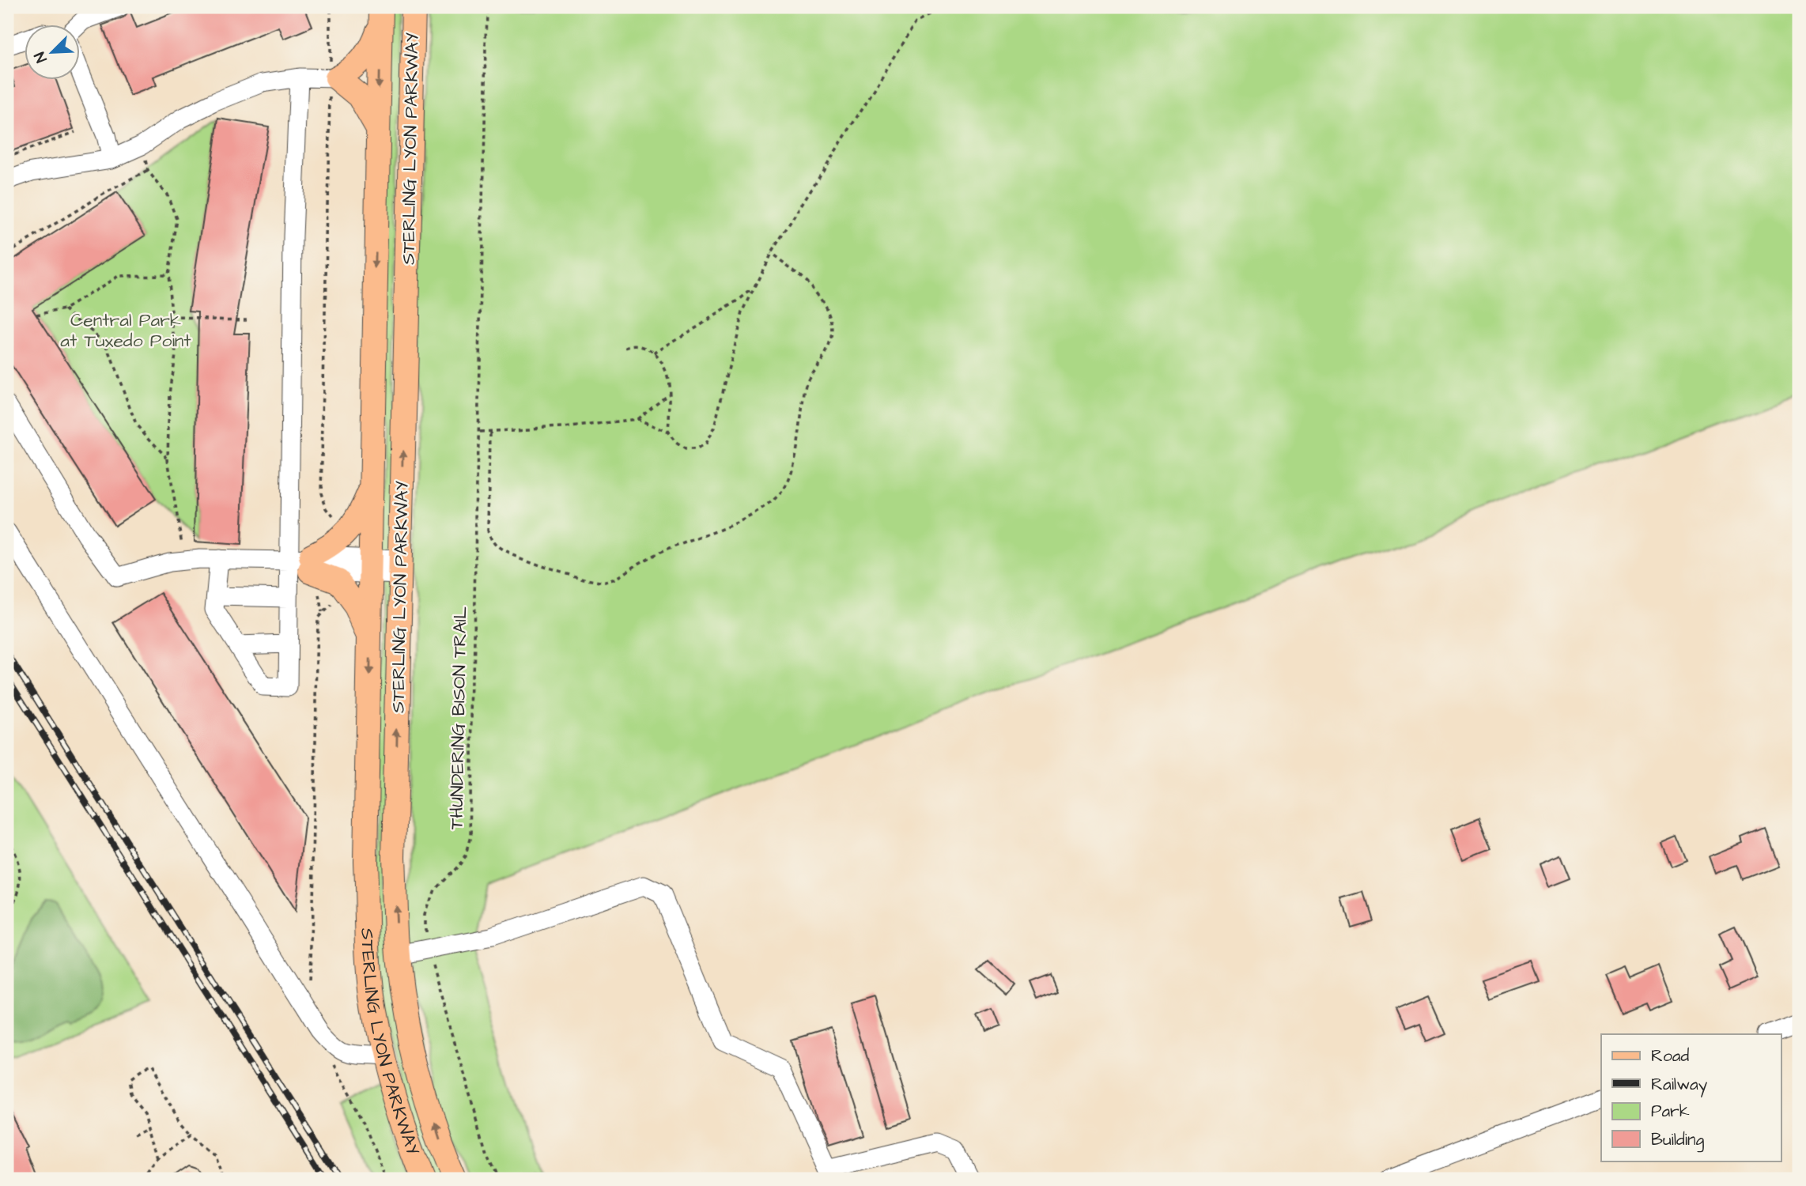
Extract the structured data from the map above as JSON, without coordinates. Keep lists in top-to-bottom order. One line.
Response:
{"streets":{"main road":["STERLING LYON PARKWAY"],"path":["THUNDERING BISON TRAIL"]},"parks":["Central Park at Tuxedo Point"],"legend":["Road","Railway","Park","Building"],"north":"bottom left"}
